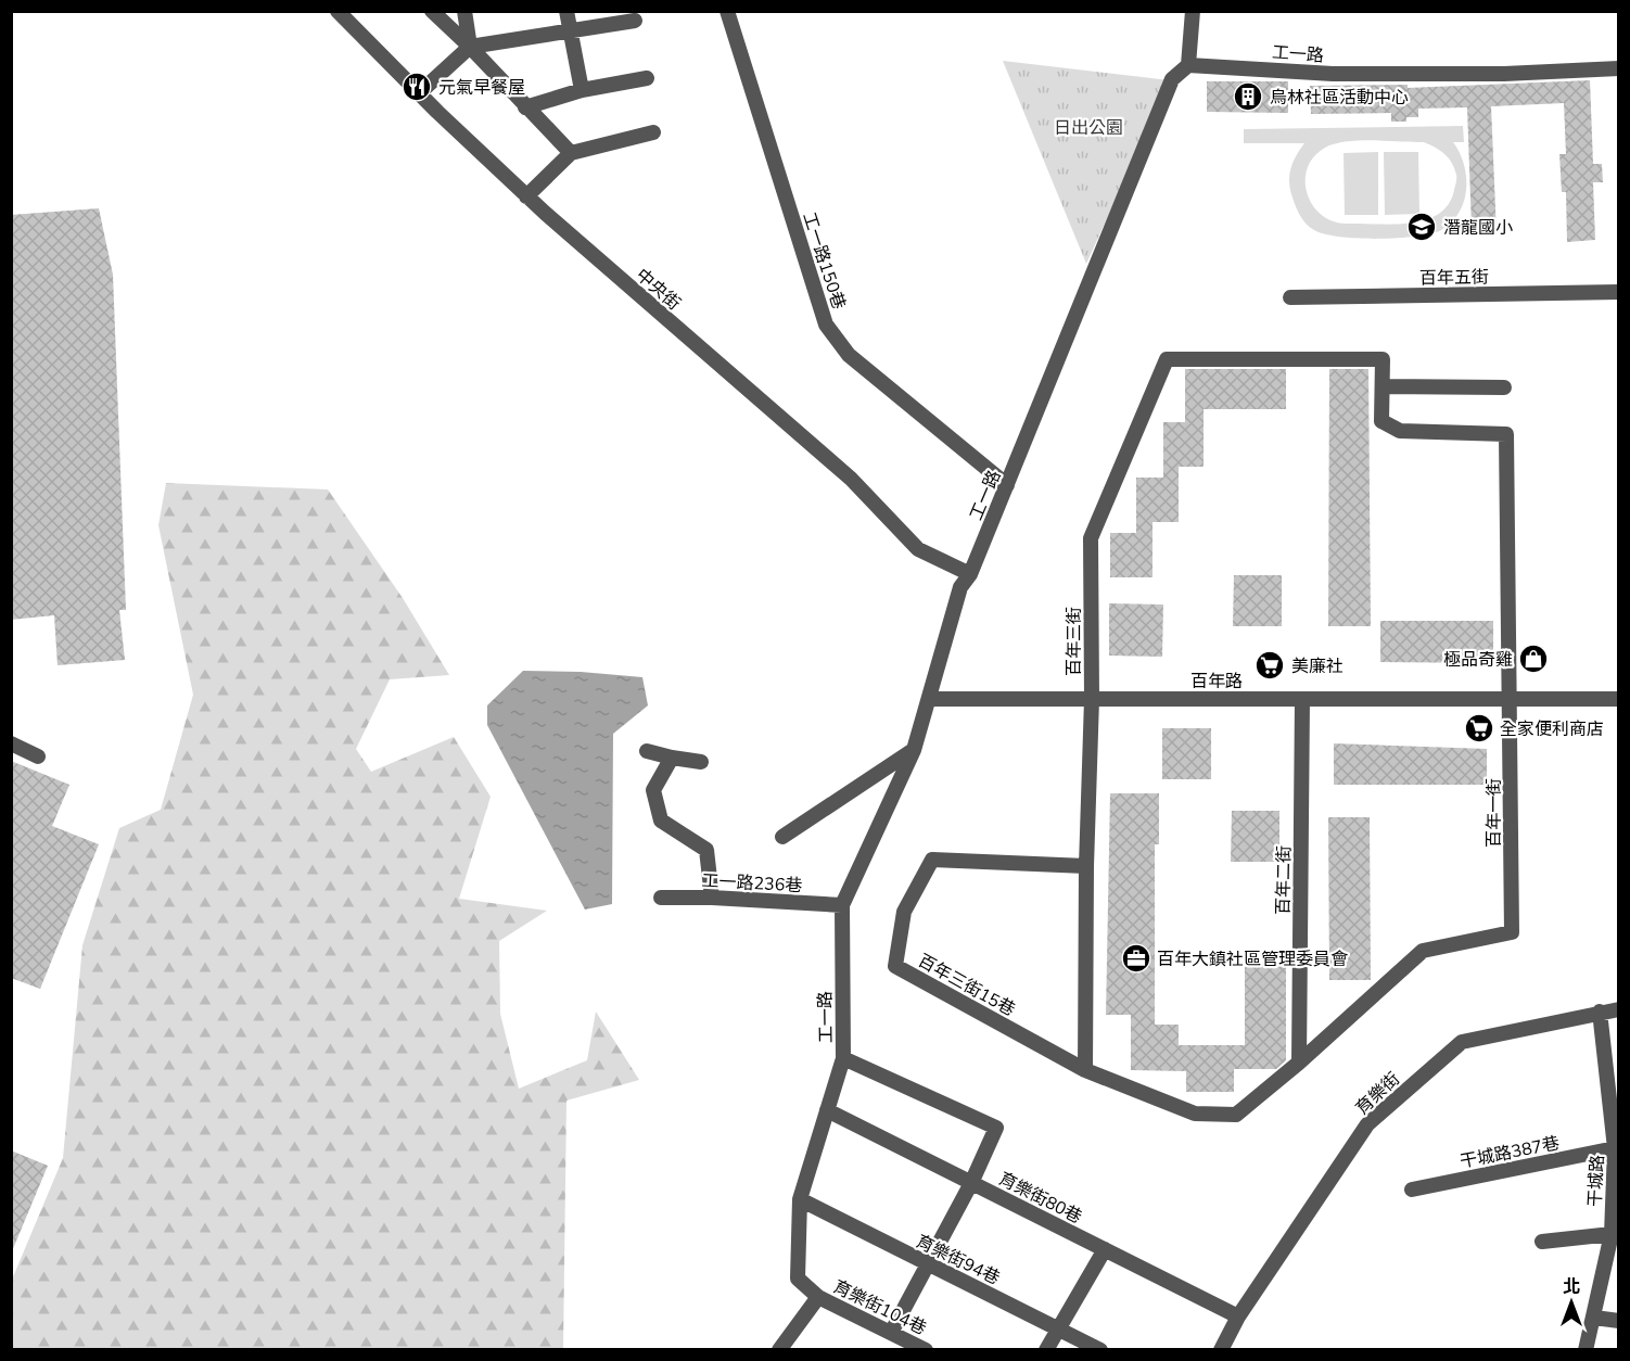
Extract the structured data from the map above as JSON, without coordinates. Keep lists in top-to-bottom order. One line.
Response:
{"streets":{"street":["工一路","工一路150巷","百年五街","中央街","百年三街","百年路","百年一街","百年二街","工一路236巷","百年三街15巷","育樂街","干城路387巷","干城路","育樂街80巷","育樂街94巷","育樂街104巷"]},"crossings":[["工一路","工一路150巷"],["工一路","中央街"],["工一路","百年路"],["工一路","工一路236巷"],["工一路","育樂街80巷"],["工一路","育樂街94巷"],["工一路","育樂街104巷"],["百年三街","百年路"],["百年三街","百年一街"],["百年三街","百年三街15巷"],["百年路","百年一街"],["百年路","百年二街"],["百年一街","百年二街"],["育樂街","干城路"],["育樂街","育樂街80巷"],["干城路387巷","干城路"]],"parks":["日出公園"],"places":{"restaurant":["元氣早餐屋"],"building":["烏林社區活動中心"],"school or university":["潛龍國小"],"shop":["極品奇雞"],"supermarket":["美廉社","全家便利商店"],"office":["百年大鎮社區管理委員會"]},"north":"top"}
